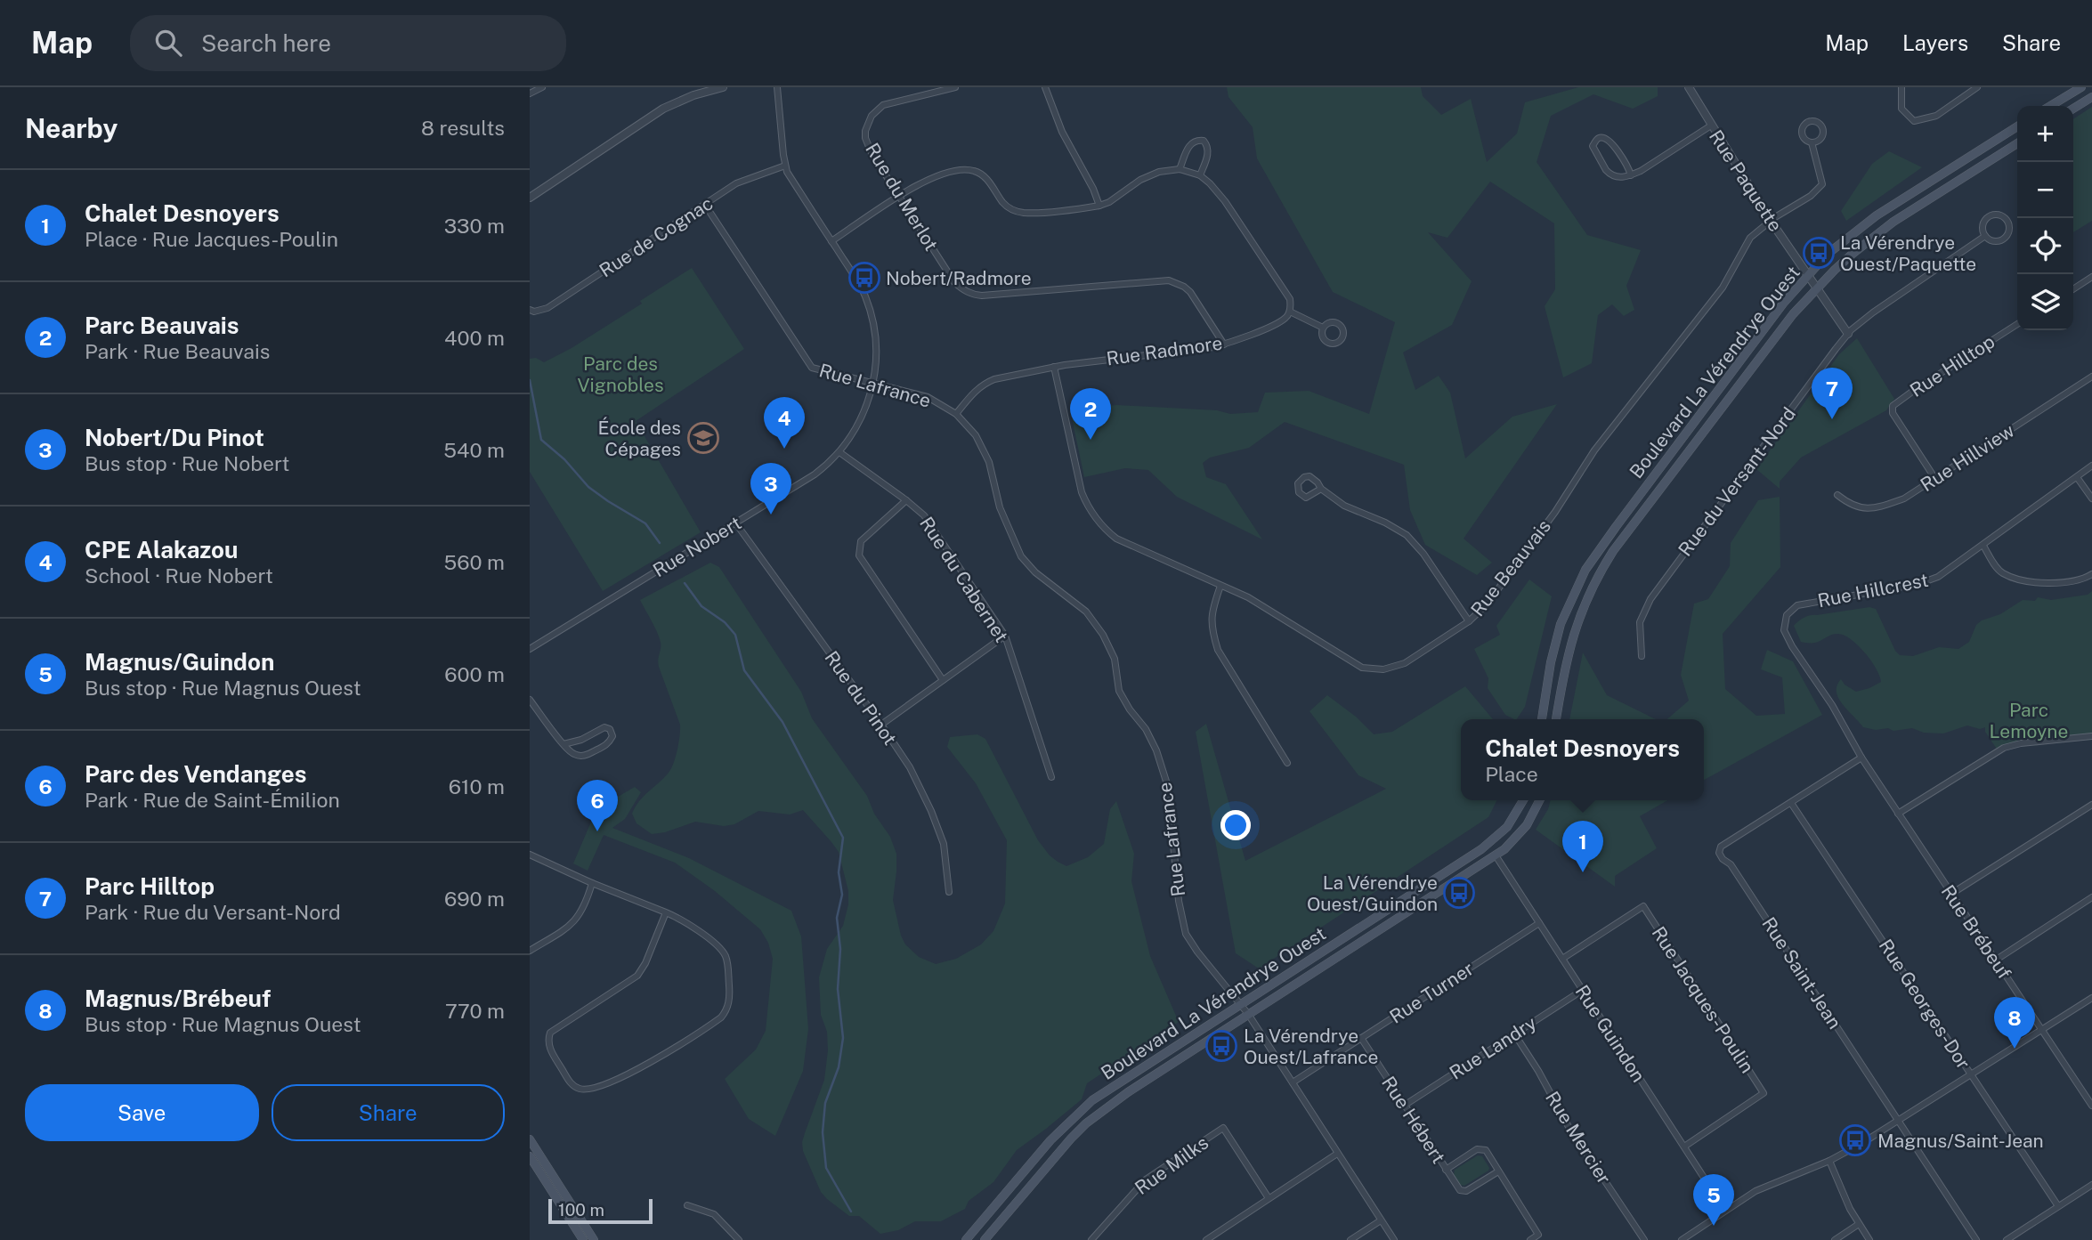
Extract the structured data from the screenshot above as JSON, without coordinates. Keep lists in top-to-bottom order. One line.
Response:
{"streets":{"main road":["Boulevard La Vérendrye Ouest"],"street":["Rue Paquette","Rue du Merlot","Rue de Cognac","Rue Radmore","Rue Hilltop","Rue Lafrance","Rue Hillview","Rue du Versant-Nord","Rue Nobert","Rue Beauvais","Rue du Cabernet","Rue Hillcrest","Rue du Pinot","Rue Brébeuf","Rue Saint-Jean","Rue Turner","Rue Jacques-Poulin","Rue Georges-Dor","Rue Guindon","Rue Landry","Rue Hébert","Rue Mercier","Rue Milks"]},"crossings":[["Rue Paquette","Boulevard La Vérendrye Ouest"],["Rue Paquette","Rue du Versant-Nord"],["Rue Paquette","Rue Beauvais"],["Rue du Merlot","Rue Radmore"],["Rue de Cognac","Rue Lafrance"],["Rue de Cognac","Rue Nobert"],["Rue Radmore","Rue Lafrance"],["Rue Radmore","Rue Beauvais"],["Rue Hilltop","Rue Hillview"],["Boulevard La Vérendrye Ouest","Rue Lafrance"],["Boulevard La Vérendrye Ouest","Rue Guindon"],["Rue Lafrance","Rue Nobert"],["Rue Lafrance","Rue Turner"],["Rue Nobert","Rue du Cabernet"],["Rue Nobert","Rue du Pinot"],["Rue Hillcrest","Rue Brébeuf"],["Rue Hillcrest","Rue Saint-Jean"],["Rue Brébeuf","Rue Saint-Jean"],["Rue Saint-Jean","Rue Georges-Dor"],["Rue Turner","Rue Guindon"],["Rue Turner","Rue Hébert"],["Rue Jacques-Poulin","Rue Guindon"],["Rue Guindon","Rue Landry"],["Rue Landry","Rue Hébert"],["Rue Landry","Rue Mercier"]],"parks":["Parc des Vignobles","Parc Lemoyne"],"places":{"bus stop":["La Vérendrye Ouest/Paquette","Nobert/Radmore","La Vérendrye Ouest/Guindon","La Vérendrye Ouest/Lafrance","Magnus/Saint-Jean"],"school or university":["École des Cépages"]},"scale_bar":"100 m","page":{"header":"Map","search":"Search here","nav":["Map","Layers","Share"],"heading":["Nearby","8 results"],"map_buttons":["+","−"],"list":[{"mark":"1","name":"Chalet Desnoyers","note":"Place · Rue Jacques-Poulin","value":"330 m"},{"mark":"2","name":"Parc Beauvais","note":"Park · Rue Beauvais","value":"400 m"},{"mark":"3","name":"Nobert/Du Pinot","note":"Bus stop · Rue Nobert","value":"540 m"},{"mark":"4","name":"CPE Alakazou","note":"School · Rue Nobert","value":"560 m"},{"mark":"5","name":"Magnus/Guindon","note":"Bus stop · Rue Magnus Ouest","value":"600 m"},{"mark":"6","name":"Parc des Vendanges","note":"Park · Rue de Saint-Émilion","value":"610 m"},{"mark":"7","name":"Parc Hilltop","note":"Park · Rue du Versant-Nord","value":"690 m"},{"mark":"8","name":"Magnus/Brébeuf","note":"Bus stop · Rue Magnus Ouest","value":"770 m"}],"pins":["7","2","4","3","6","1","8","5"],"popup":["Chalet Desnoyers","Place"],"buttons":["Save","Share"],"scale":"100 m"}}
